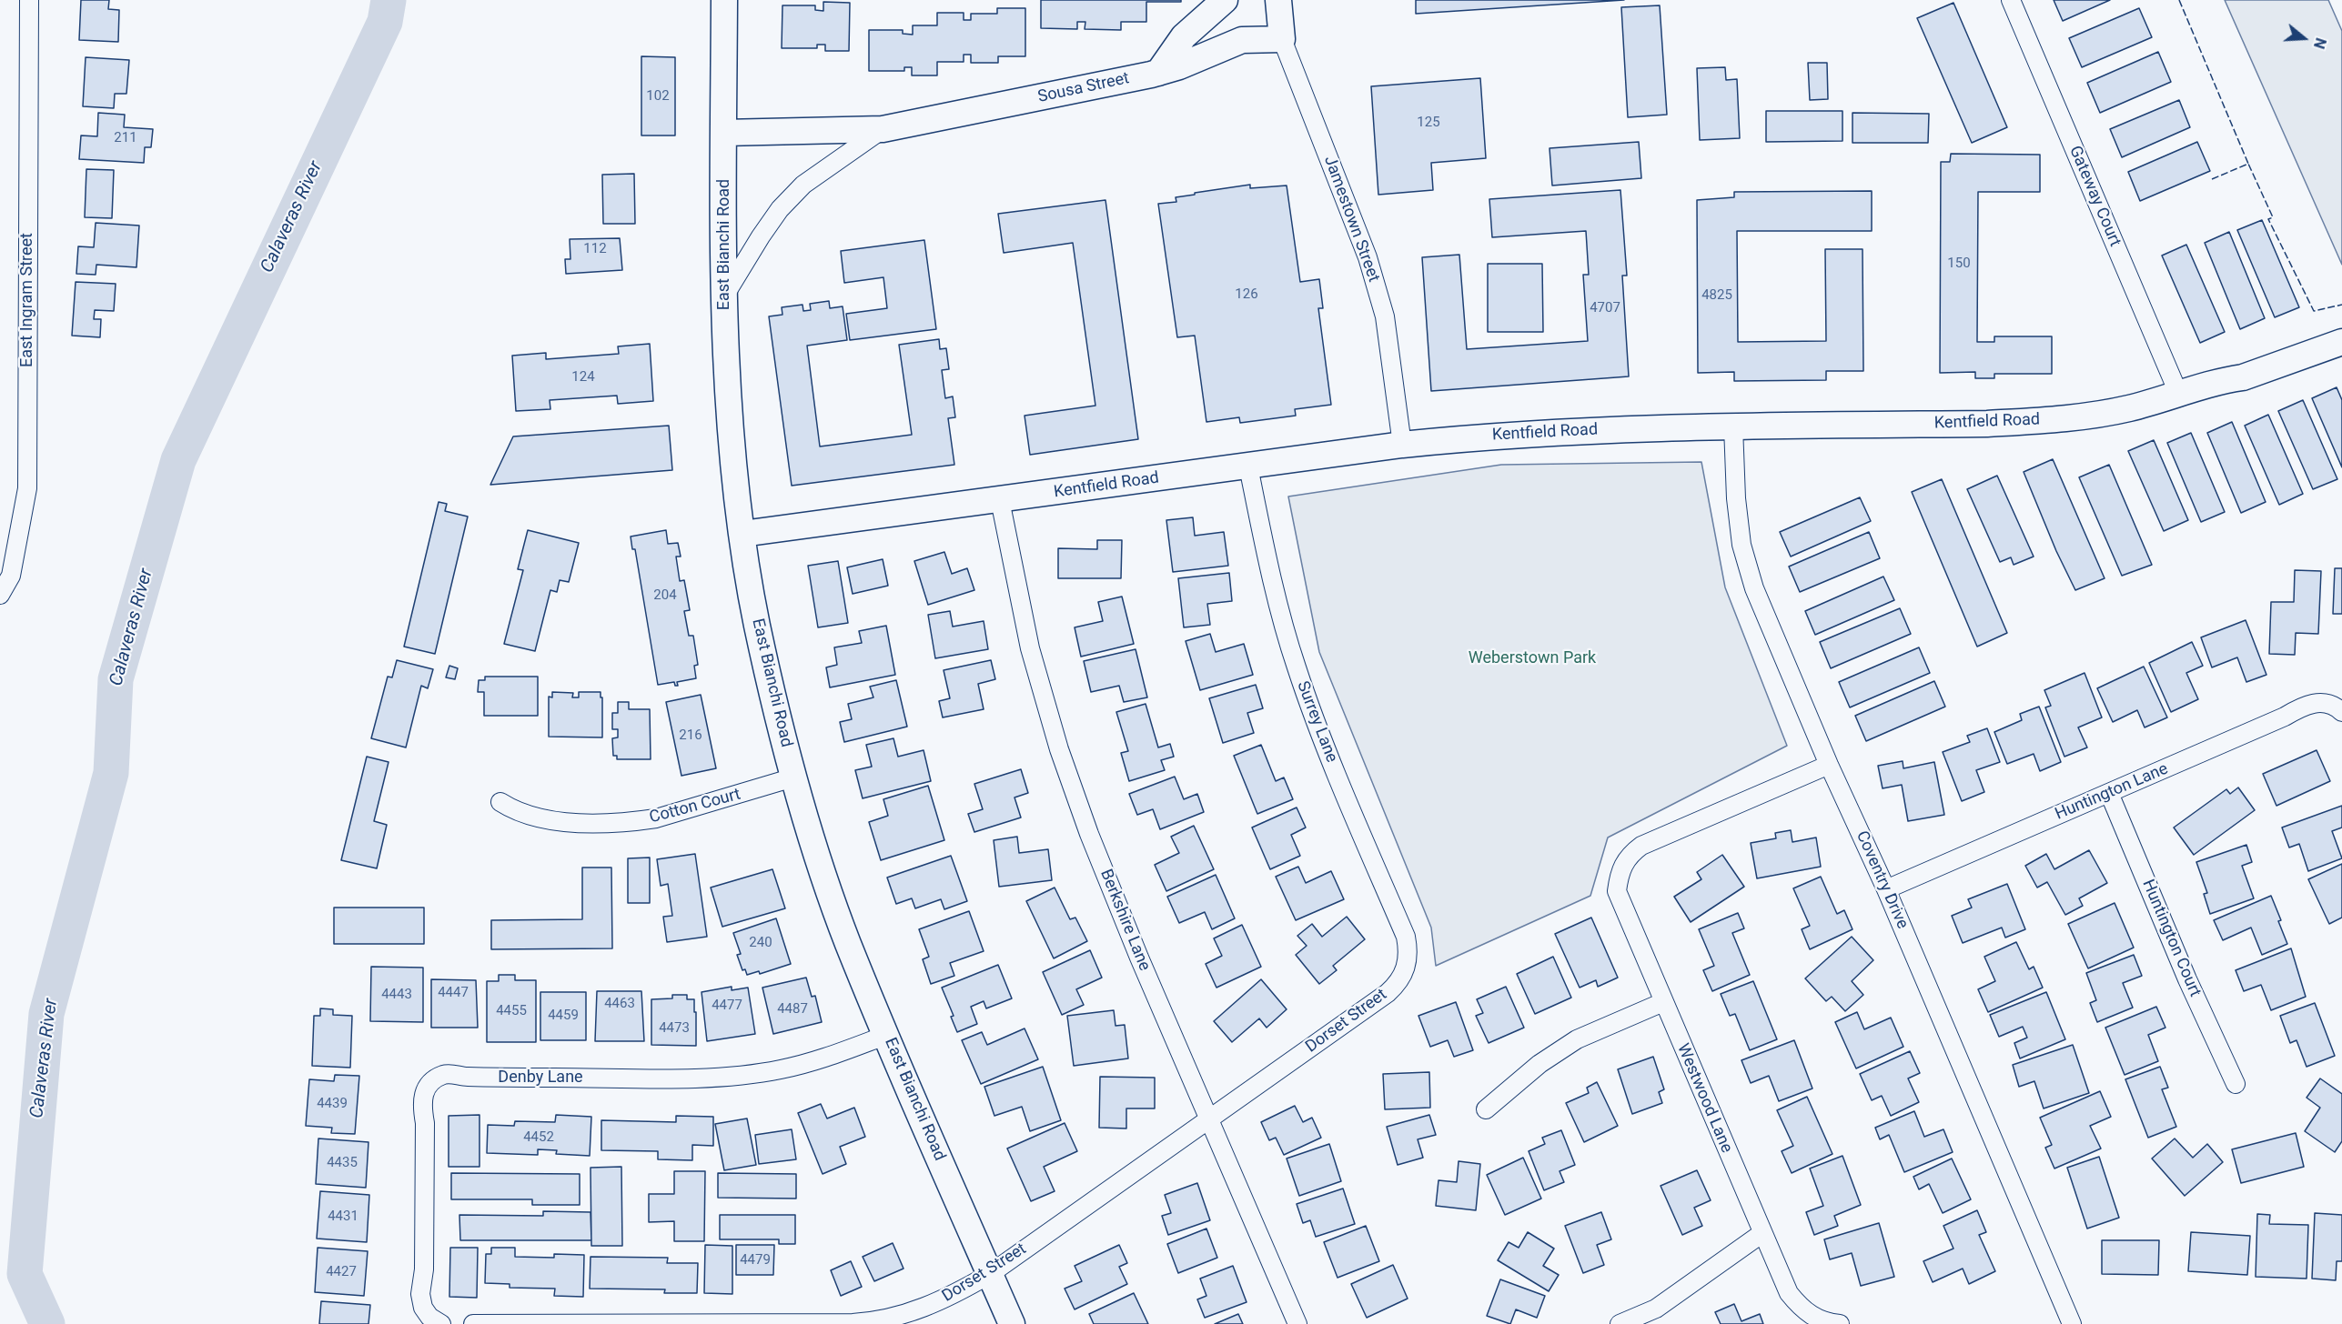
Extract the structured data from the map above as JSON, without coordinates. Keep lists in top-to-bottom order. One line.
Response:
{"streets":{"street":["Sousa Street","Gateway Court","Jamestown Street","East Bianchi Road","East Ingram Street","Kentfield Road","Surrey Lane","Huntington Lane","Cotton Court","Coventry Drive","Berkshire Lane","Huntington Court","Dorset Street","Denby Lane","Westwood Lane"]},"crossings":[["Sousa Street","Jamestown Street"],["Sousa Street","East Bianchi Road"],["Gateway Court","Kentfield Road"],["Jamestown Street","Kentfield Road"],["East Bianchi Road","Kentfield Road"],["East Bianchi Road","Cotton Court"],["East Bianchi Road","Dorset Street"],["East Bianchi Road","Denby Lane"],["Kentfield Road","Surrey Lane"],["Kentfield Road","Coventry Drive"],["Kentfield Road","Berkshire Lane"],["Surrey Lane","Dorset Street"],["Huntington Lane","Coventry Drive"],["Huntington Lane","Huntington Court"],["Coventry Drive","Westwood Lane"],["Berkshire Lane","Dorset Street"]],"water":["Calaveras River"],"parks":["Weberstown Park"],"house_numbers":["102","125","211","112","150","126","4825","4707","124","204","216","240","4447","4443","4463","4477","4487","4455","4459","4473","4439","4452","4435","4431","4479","4427"],"north":"right"}
